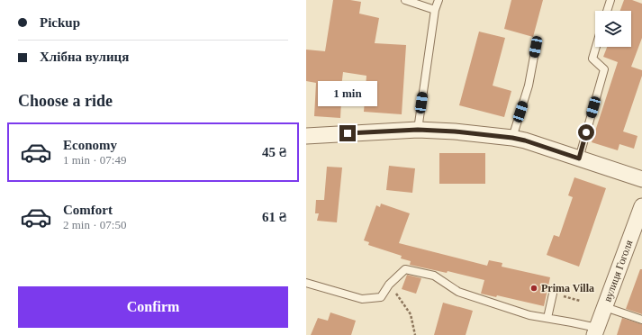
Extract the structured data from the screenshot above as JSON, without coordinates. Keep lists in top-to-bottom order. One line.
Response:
{"streets":{"street":["вулиця Гоголя"]},"places":["Prima Villa"],"page":{"banner":["Pickup","Хлібна вулиця"],"heading":"Choose a ride","bubble":"1 min","list":[{"name":"Economy","note":"1 min · 07:49","value":"45 ₴"},{"name":"Comfort","note":"2 min · 07:50","value":"61 ₴"}],"buttons":"Confirm"}}
